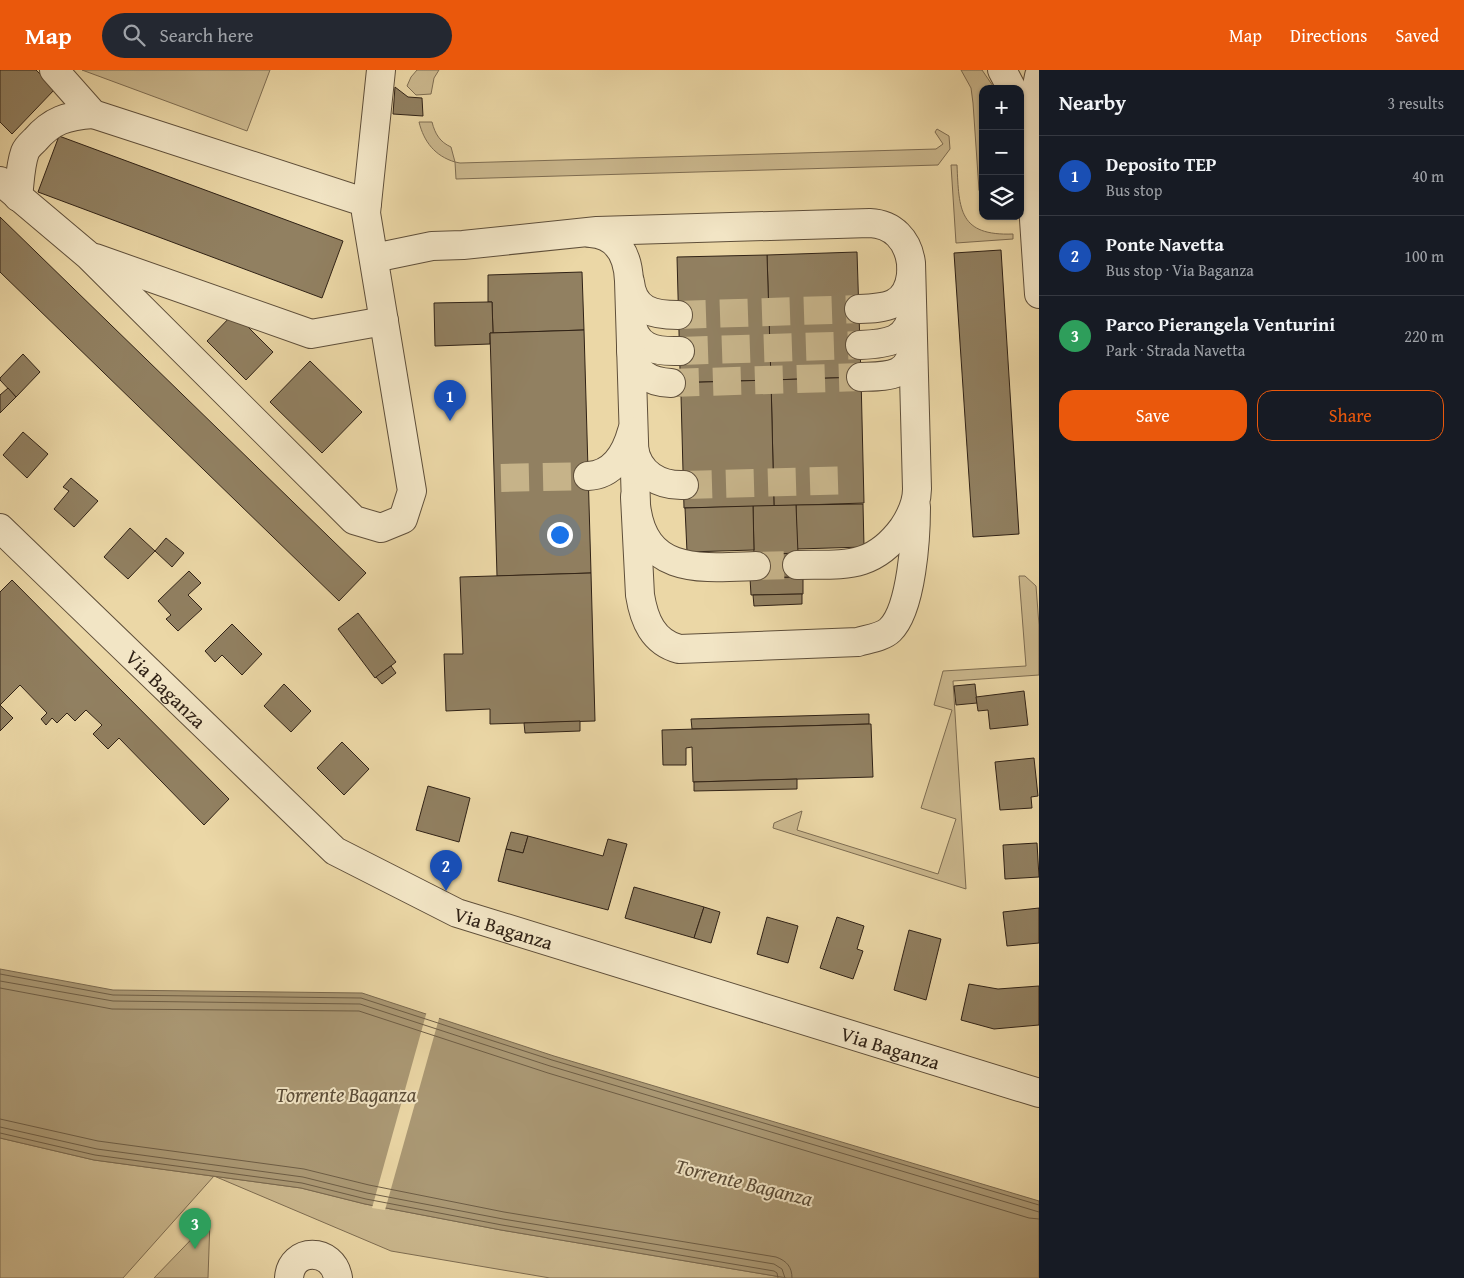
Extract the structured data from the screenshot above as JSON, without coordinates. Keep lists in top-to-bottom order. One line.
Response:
{"streets":{"street":["Via Baganza"]},"water":["Torrente Baganza"],"page":{"header":"Map","search":"Search here","nav":["Map","Directions","Saved"],"heading":["Nearby","3 results"],"map_buttons":["+","−"],"list":[{"mark":"1","name":"Deposito TEP","note":"Bus stop","value":"40 m"},{"mark":"2","name":"Ponte Navetta","note":"Bus stop · Via Baganza","value":"100 m"},{"mark":"3","name":"Parco Pierangela Venturini","note":"Park · Strada Navetta","value":"220 m"}],"buttons":["Save","Share"],"pins":["1","2","3"]}}
